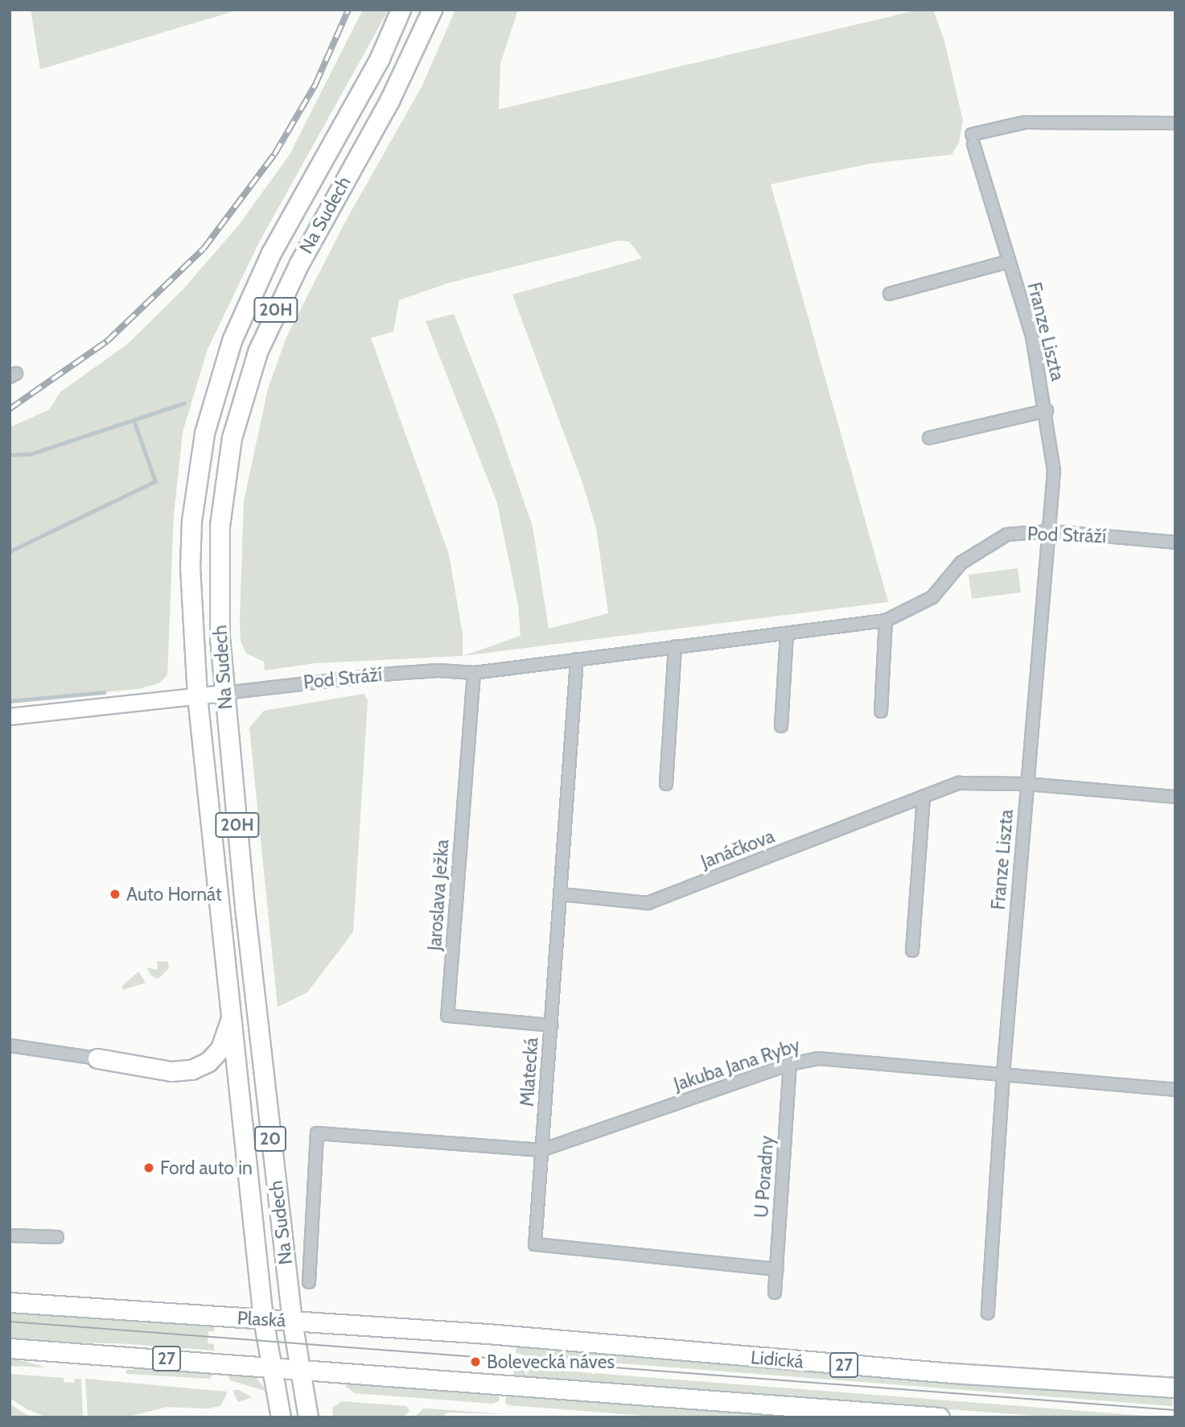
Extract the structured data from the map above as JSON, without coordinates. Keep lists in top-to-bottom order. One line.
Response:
{"streets":{"main road":["Na Sudech","20H","20","Plaská","27","Lidická"],"street":["Franze Liszta","Pod Stráží","Janáčkova","Jaroslava Ježka","Jakuba Jana Ryby","Mlatecká","U Poradny"]},"crossings":[["Na Sudech","Pod Stráží"],["Na Sudech","20"],["Na Sudech","Plaská"],["Na Sudech","27"],["Franze Liszta","Pod Stráží"],["Franze Liszta","Janáčkova"],["Franze Liszta","Jakuba Jana Ryby"],["Pod Stráží","Jaroslava Ježka"],["Pod Stráží","Mlatecká"],["Janáčkova","Mlatecká"],["Jaroslava Ježka","Mlatecká"],["Jakuba Jana Ryby","Mlatecká"],["Jakuba Jana Ryby","U Poradny"],["Mlatecká","U Poradny"],["20","27"],["Plaská","Lidická"]],"places":["Auto Hornát","Ford auto in","Bolevecká náves"]}
